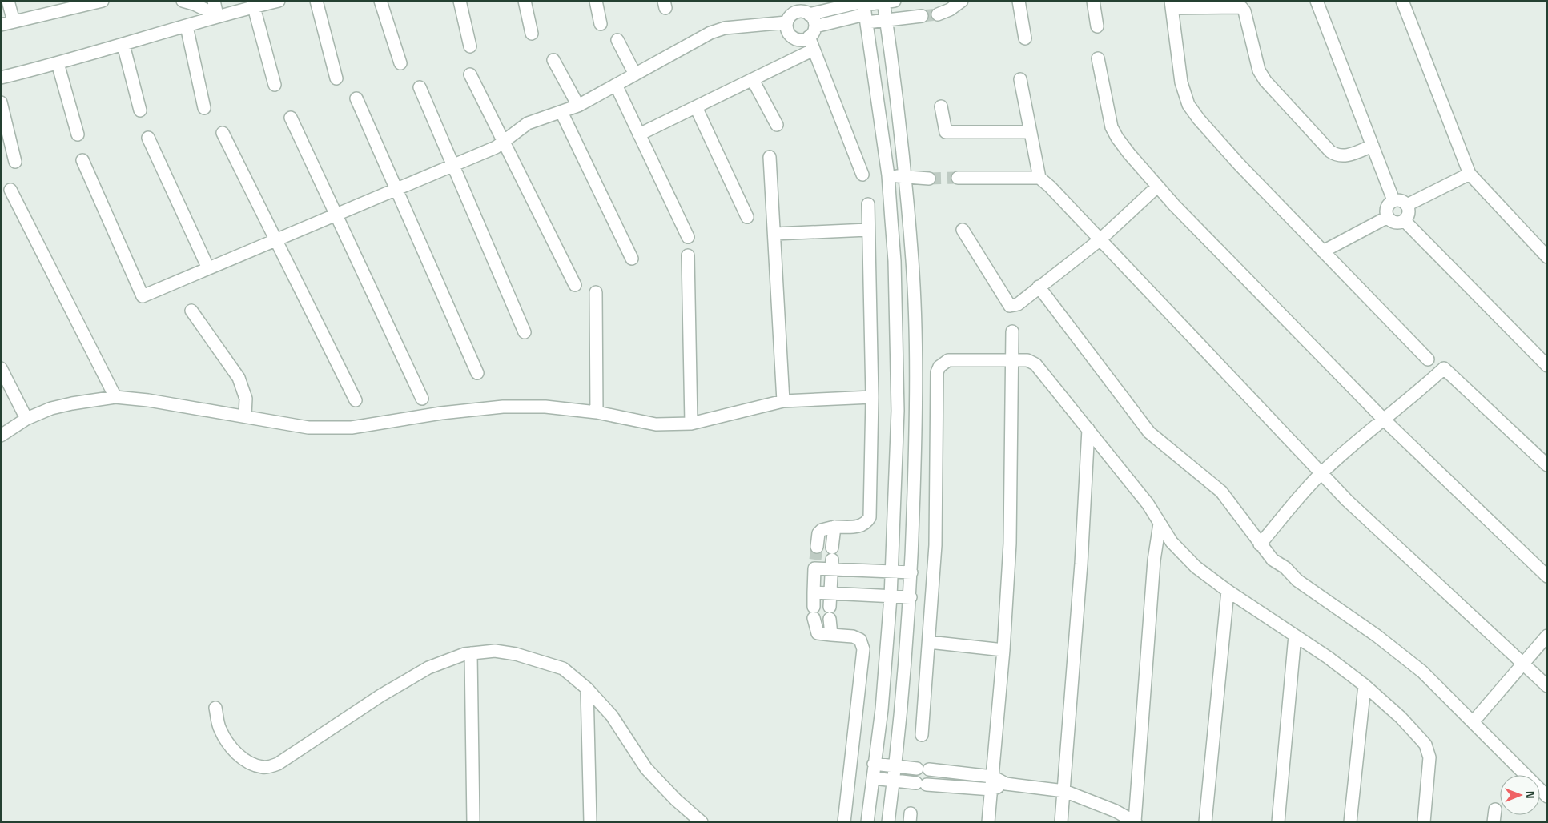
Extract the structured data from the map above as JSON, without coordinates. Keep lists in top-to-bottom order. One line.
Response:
{"north":"right"}
